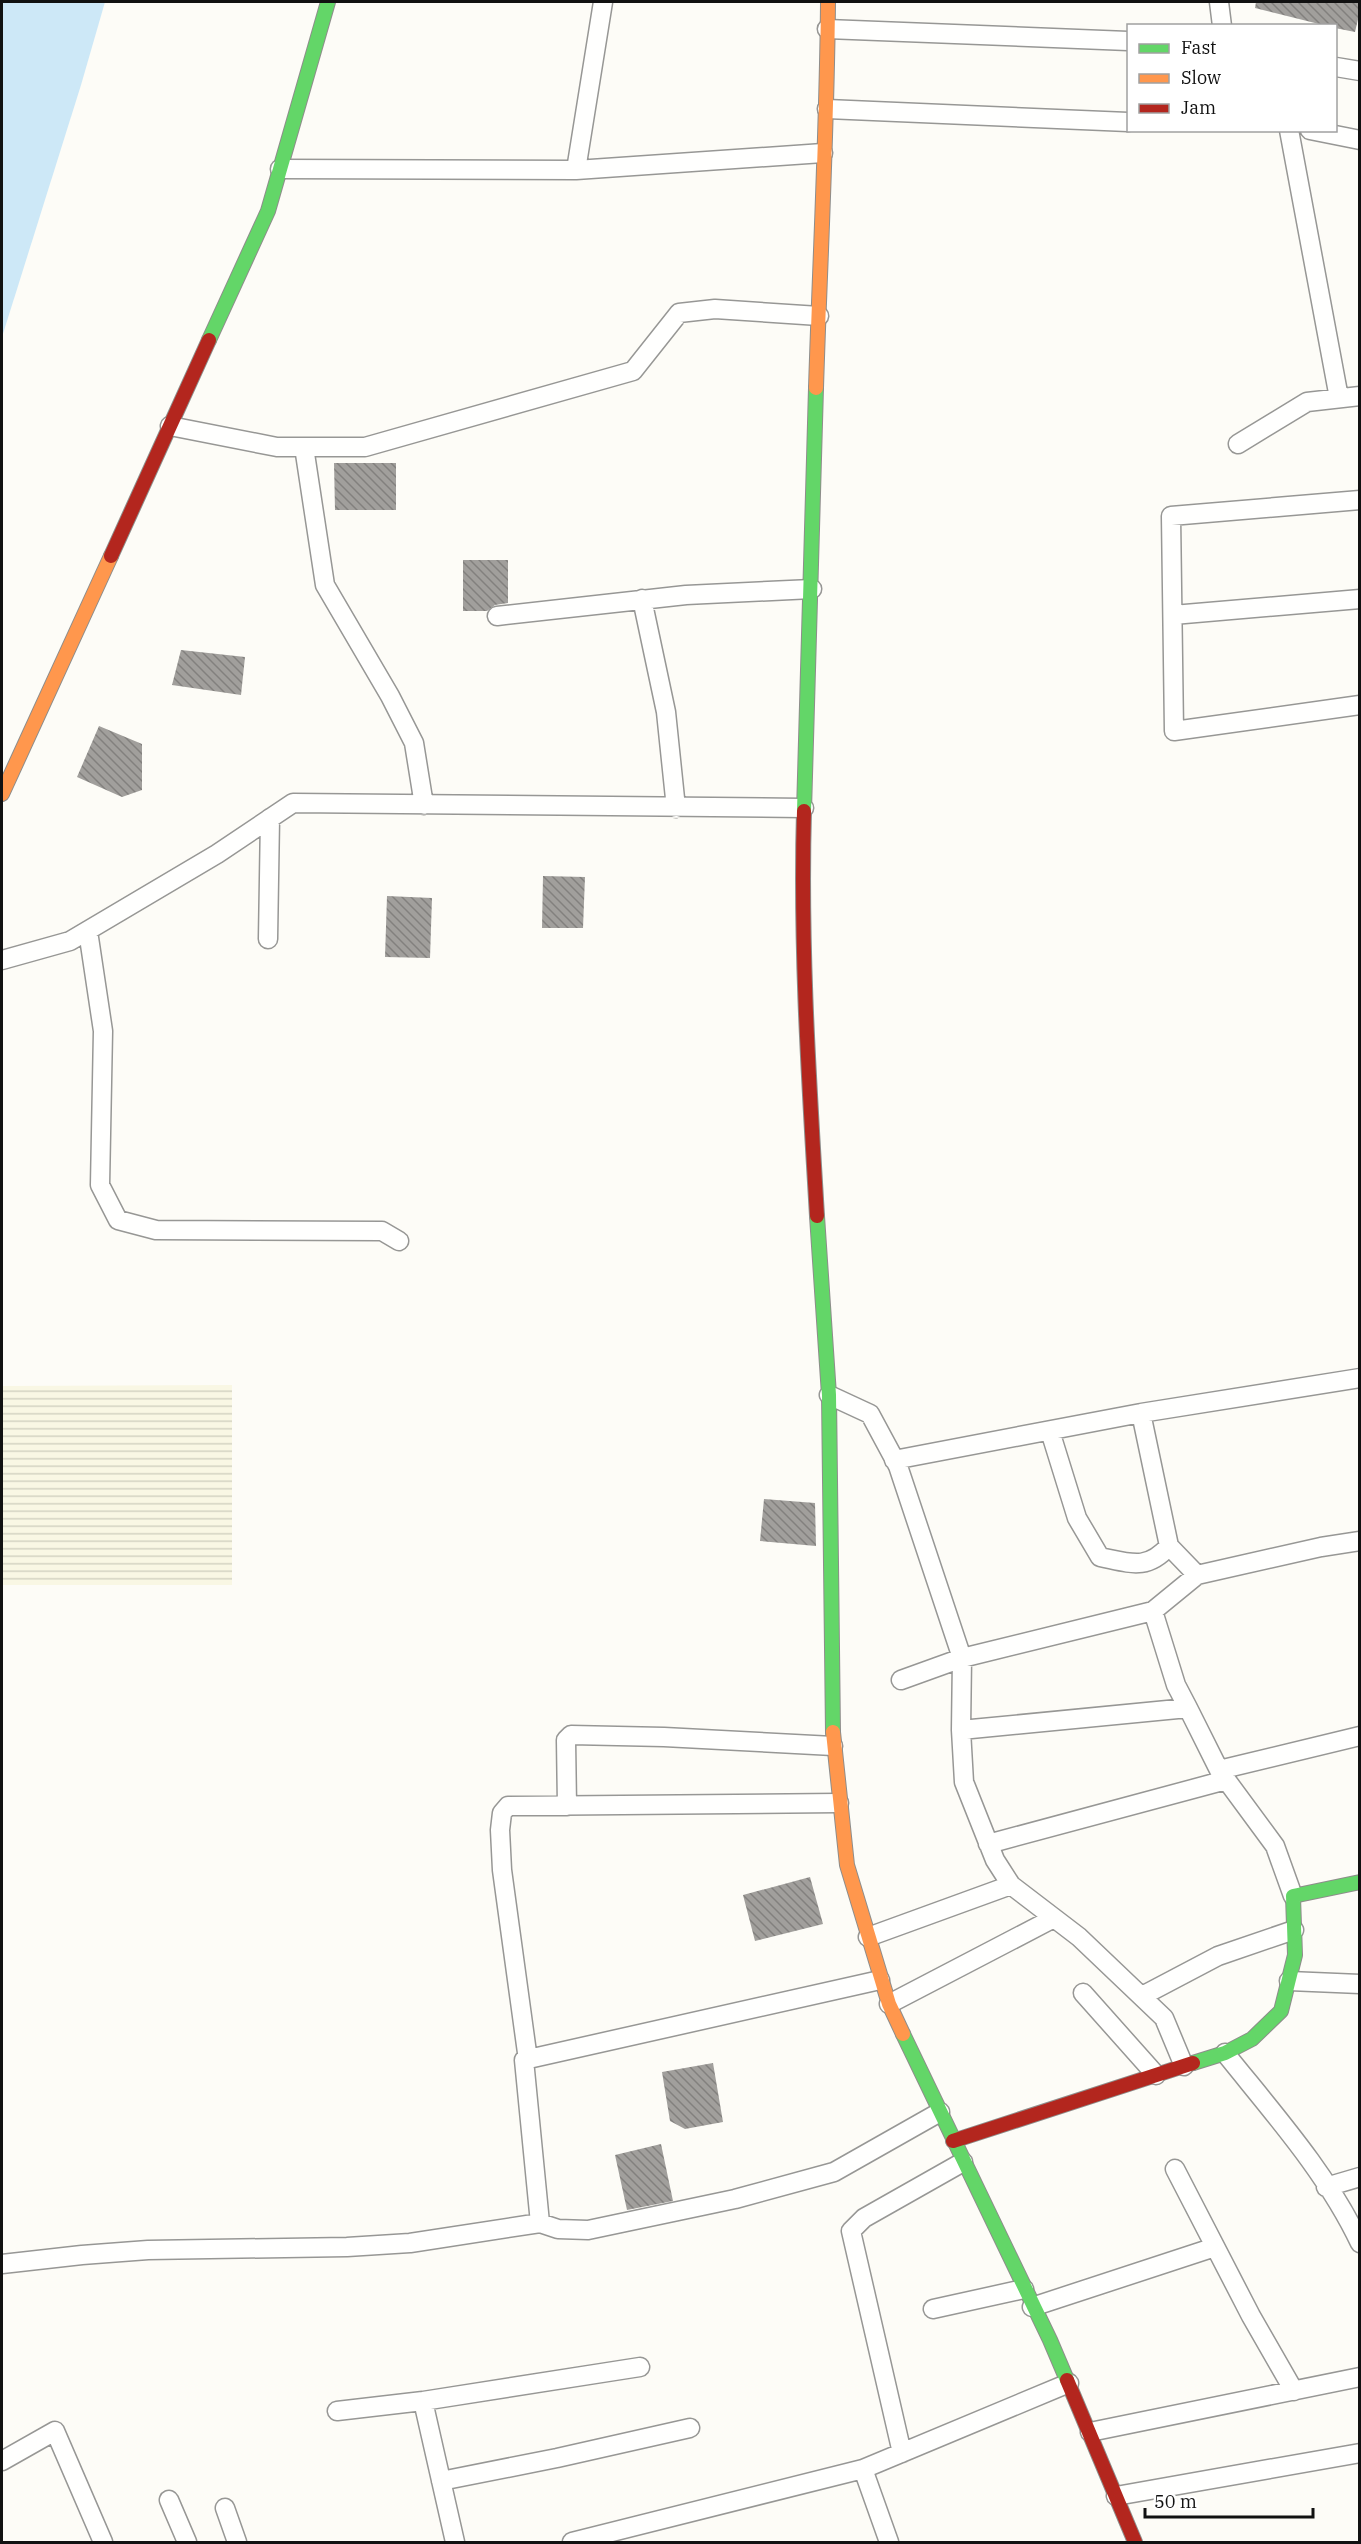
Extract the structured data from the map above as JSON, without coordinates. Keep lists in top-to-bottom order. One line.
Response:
{"legend":["Fast","Slow","Jam"],"scale_bar":"50 m"}
